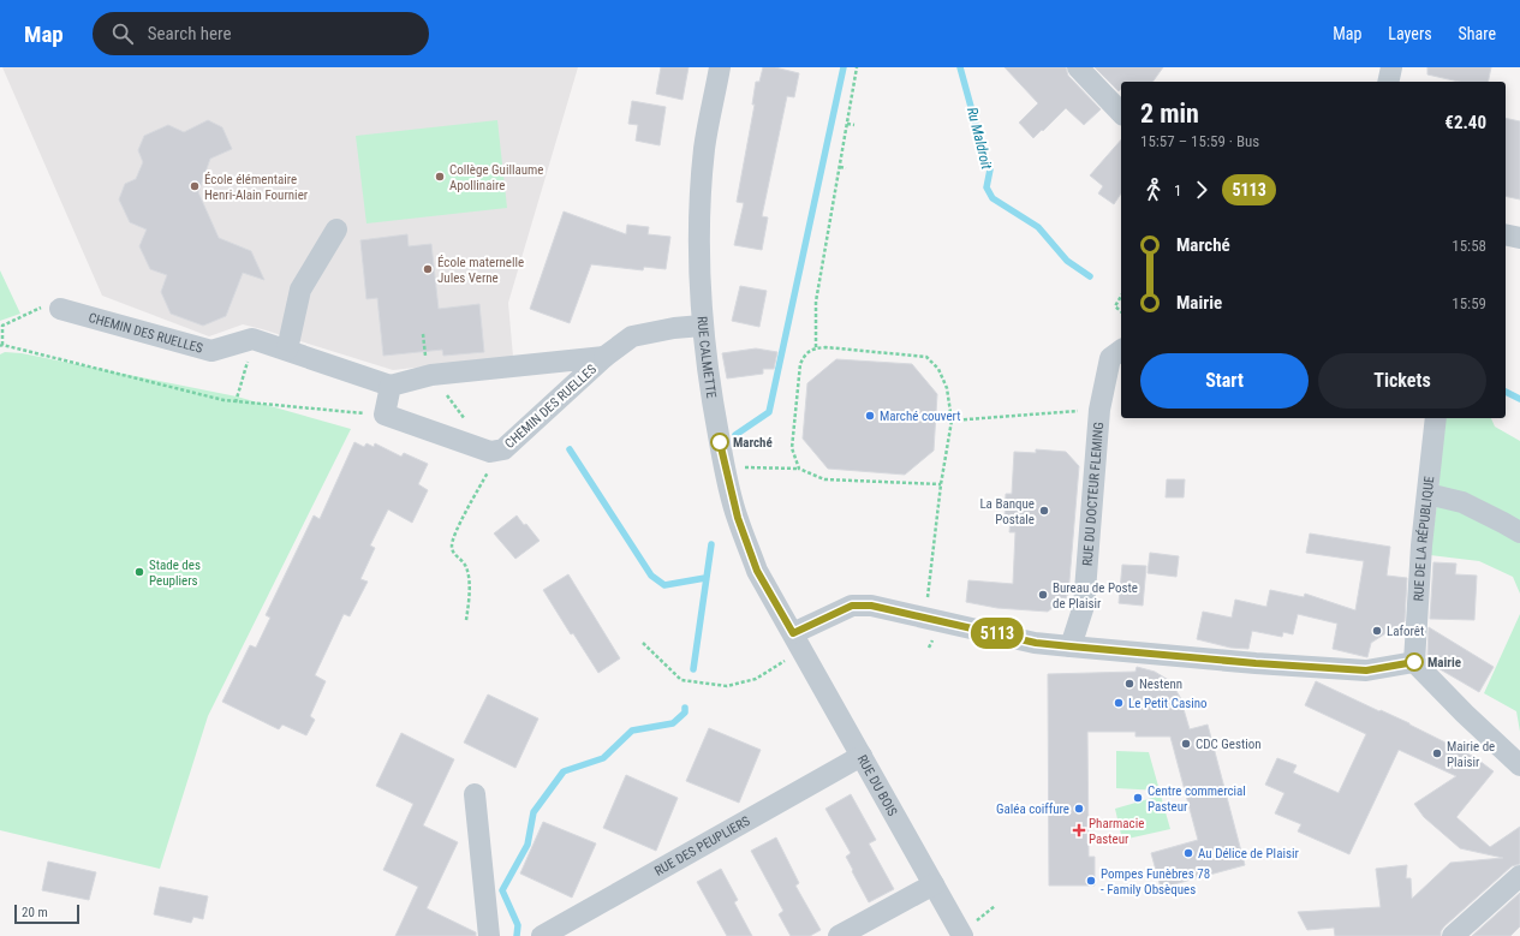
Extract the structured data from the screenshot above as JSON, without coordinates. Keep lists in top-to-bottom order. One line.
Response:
{"streets":{"street":["CHEMIN DES RUELLES","RUE CALMETTE","RUE DU DOCTEUR FLEMING","RUE DE LA RÉPUBLIQUE","RUE DU BOIS","RUE DES PEUPLIERS"]},"crossings":[["CHEMIN DES RUELLES","RUE CALMETTE"],["RUE CALMETTE","RUE DU BOIS"],["RUE DU BOIS","RUE DES PEUPLIERS"]],"water":["Ru Maldroit"],"places":{"other":["Collège Guillaume Apollinaire","École élémentaire Henri-Alain Fournier","École maternelle Jules Verne","Marché couvert","Marché","La Banque Postale","Stade des Peupliers","Bureau de Poste de Plaisir","Laforêt","Mairie","Nestenn","Le Petit Casino","CDC Gestion","Mairie de Plaisir","Centre commercial Pasteur","Galéa coiffure","Au Délice de Plaisir","Pompes Funèbres 78 - Family Obsèques"],"health":["Pharmacie Pasteur"]},"lines":["bus line 5113"],"scale_bar":"20 m","page":{"header":"Map","search":"Search here","nav":["Map","Layers","Share"],"on_map":"5113","heading":["2 min","15:57 – 15:59 · Bus","€2.40"],"legs":["1","5113"],"list":[{"name":"Marché","value":"15:58"},{"name":"Mairie","value":"15:59"}],"buttons":["Start","Tickets"],"scale":"20 m"}}
